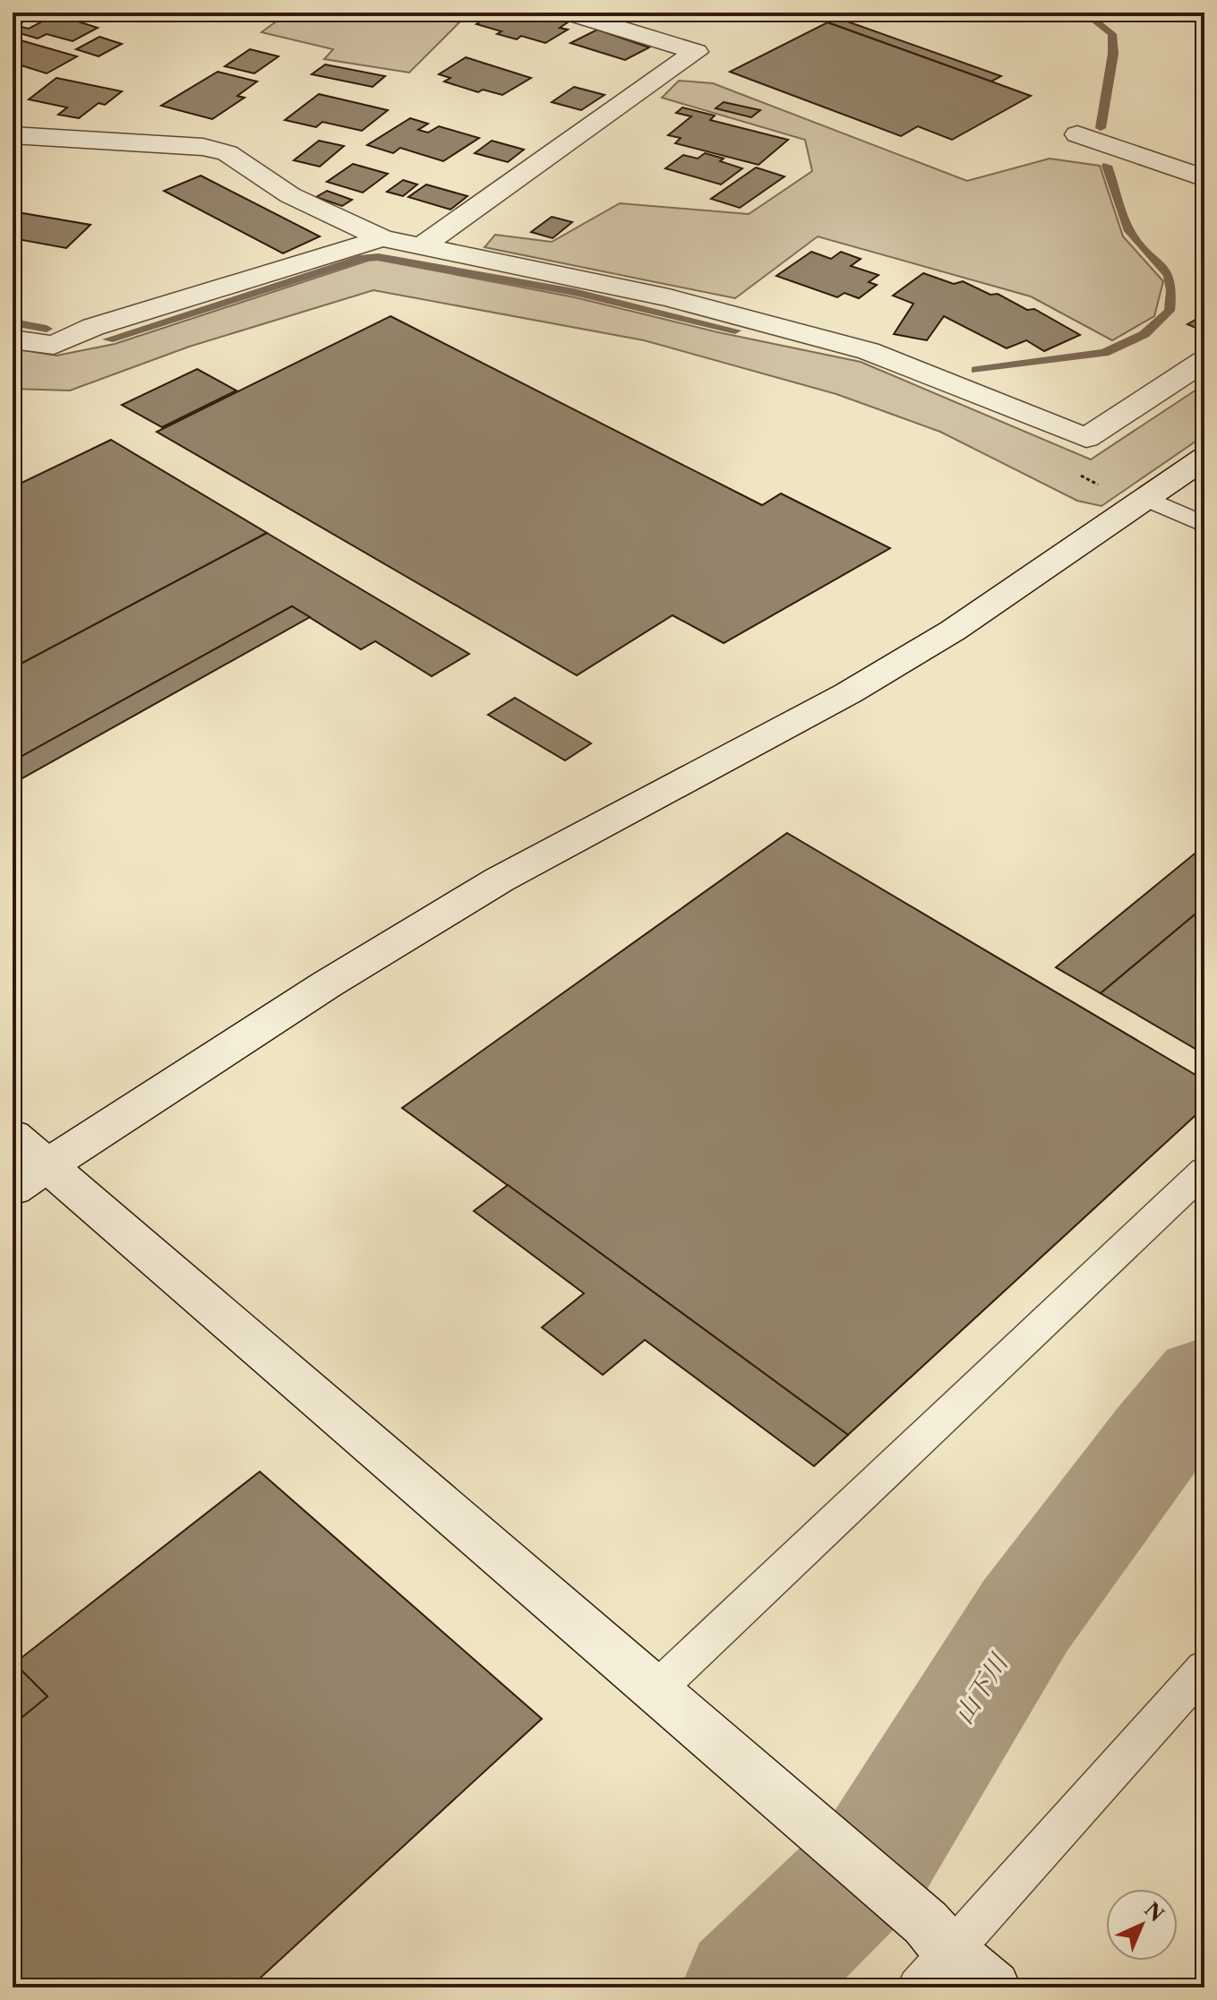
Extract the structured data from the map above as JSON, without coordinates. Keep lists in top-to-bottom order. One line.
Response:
{"water":["山下川"],"north":"top right"}
